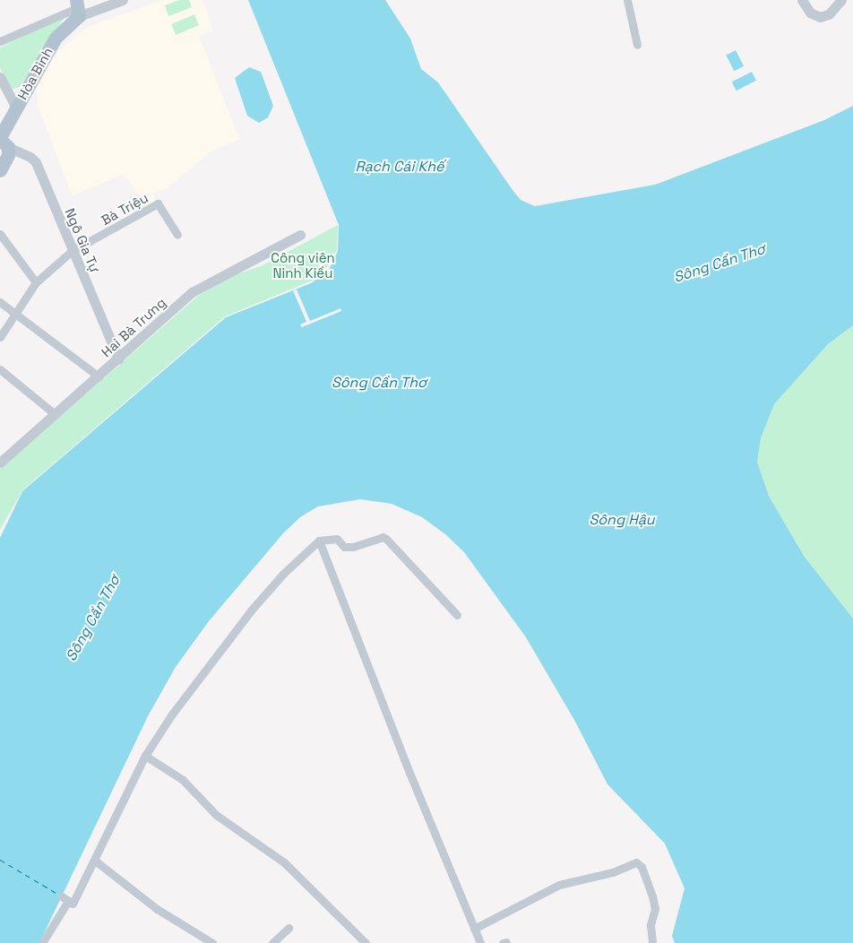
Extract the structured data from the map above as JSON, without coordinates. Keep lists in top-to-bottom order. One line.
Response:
{"streets":{"main road":["Hòa Bình"],"street":["Bà Triệu","Ngô Gia Tự","Hai Bà Trưng"]},"crossings":[["Hòa Bình","Ngô Gia Tự"],["Bà Triệu","Ngô Gia Tự"],["Ngô Gia Tự","Hai Bà Trưng"]],"water":["Rạch Cái Khế","Sông Cần Thơ","Sông Hậu"],"parks":["Công viên Ninh Kiều"]}
